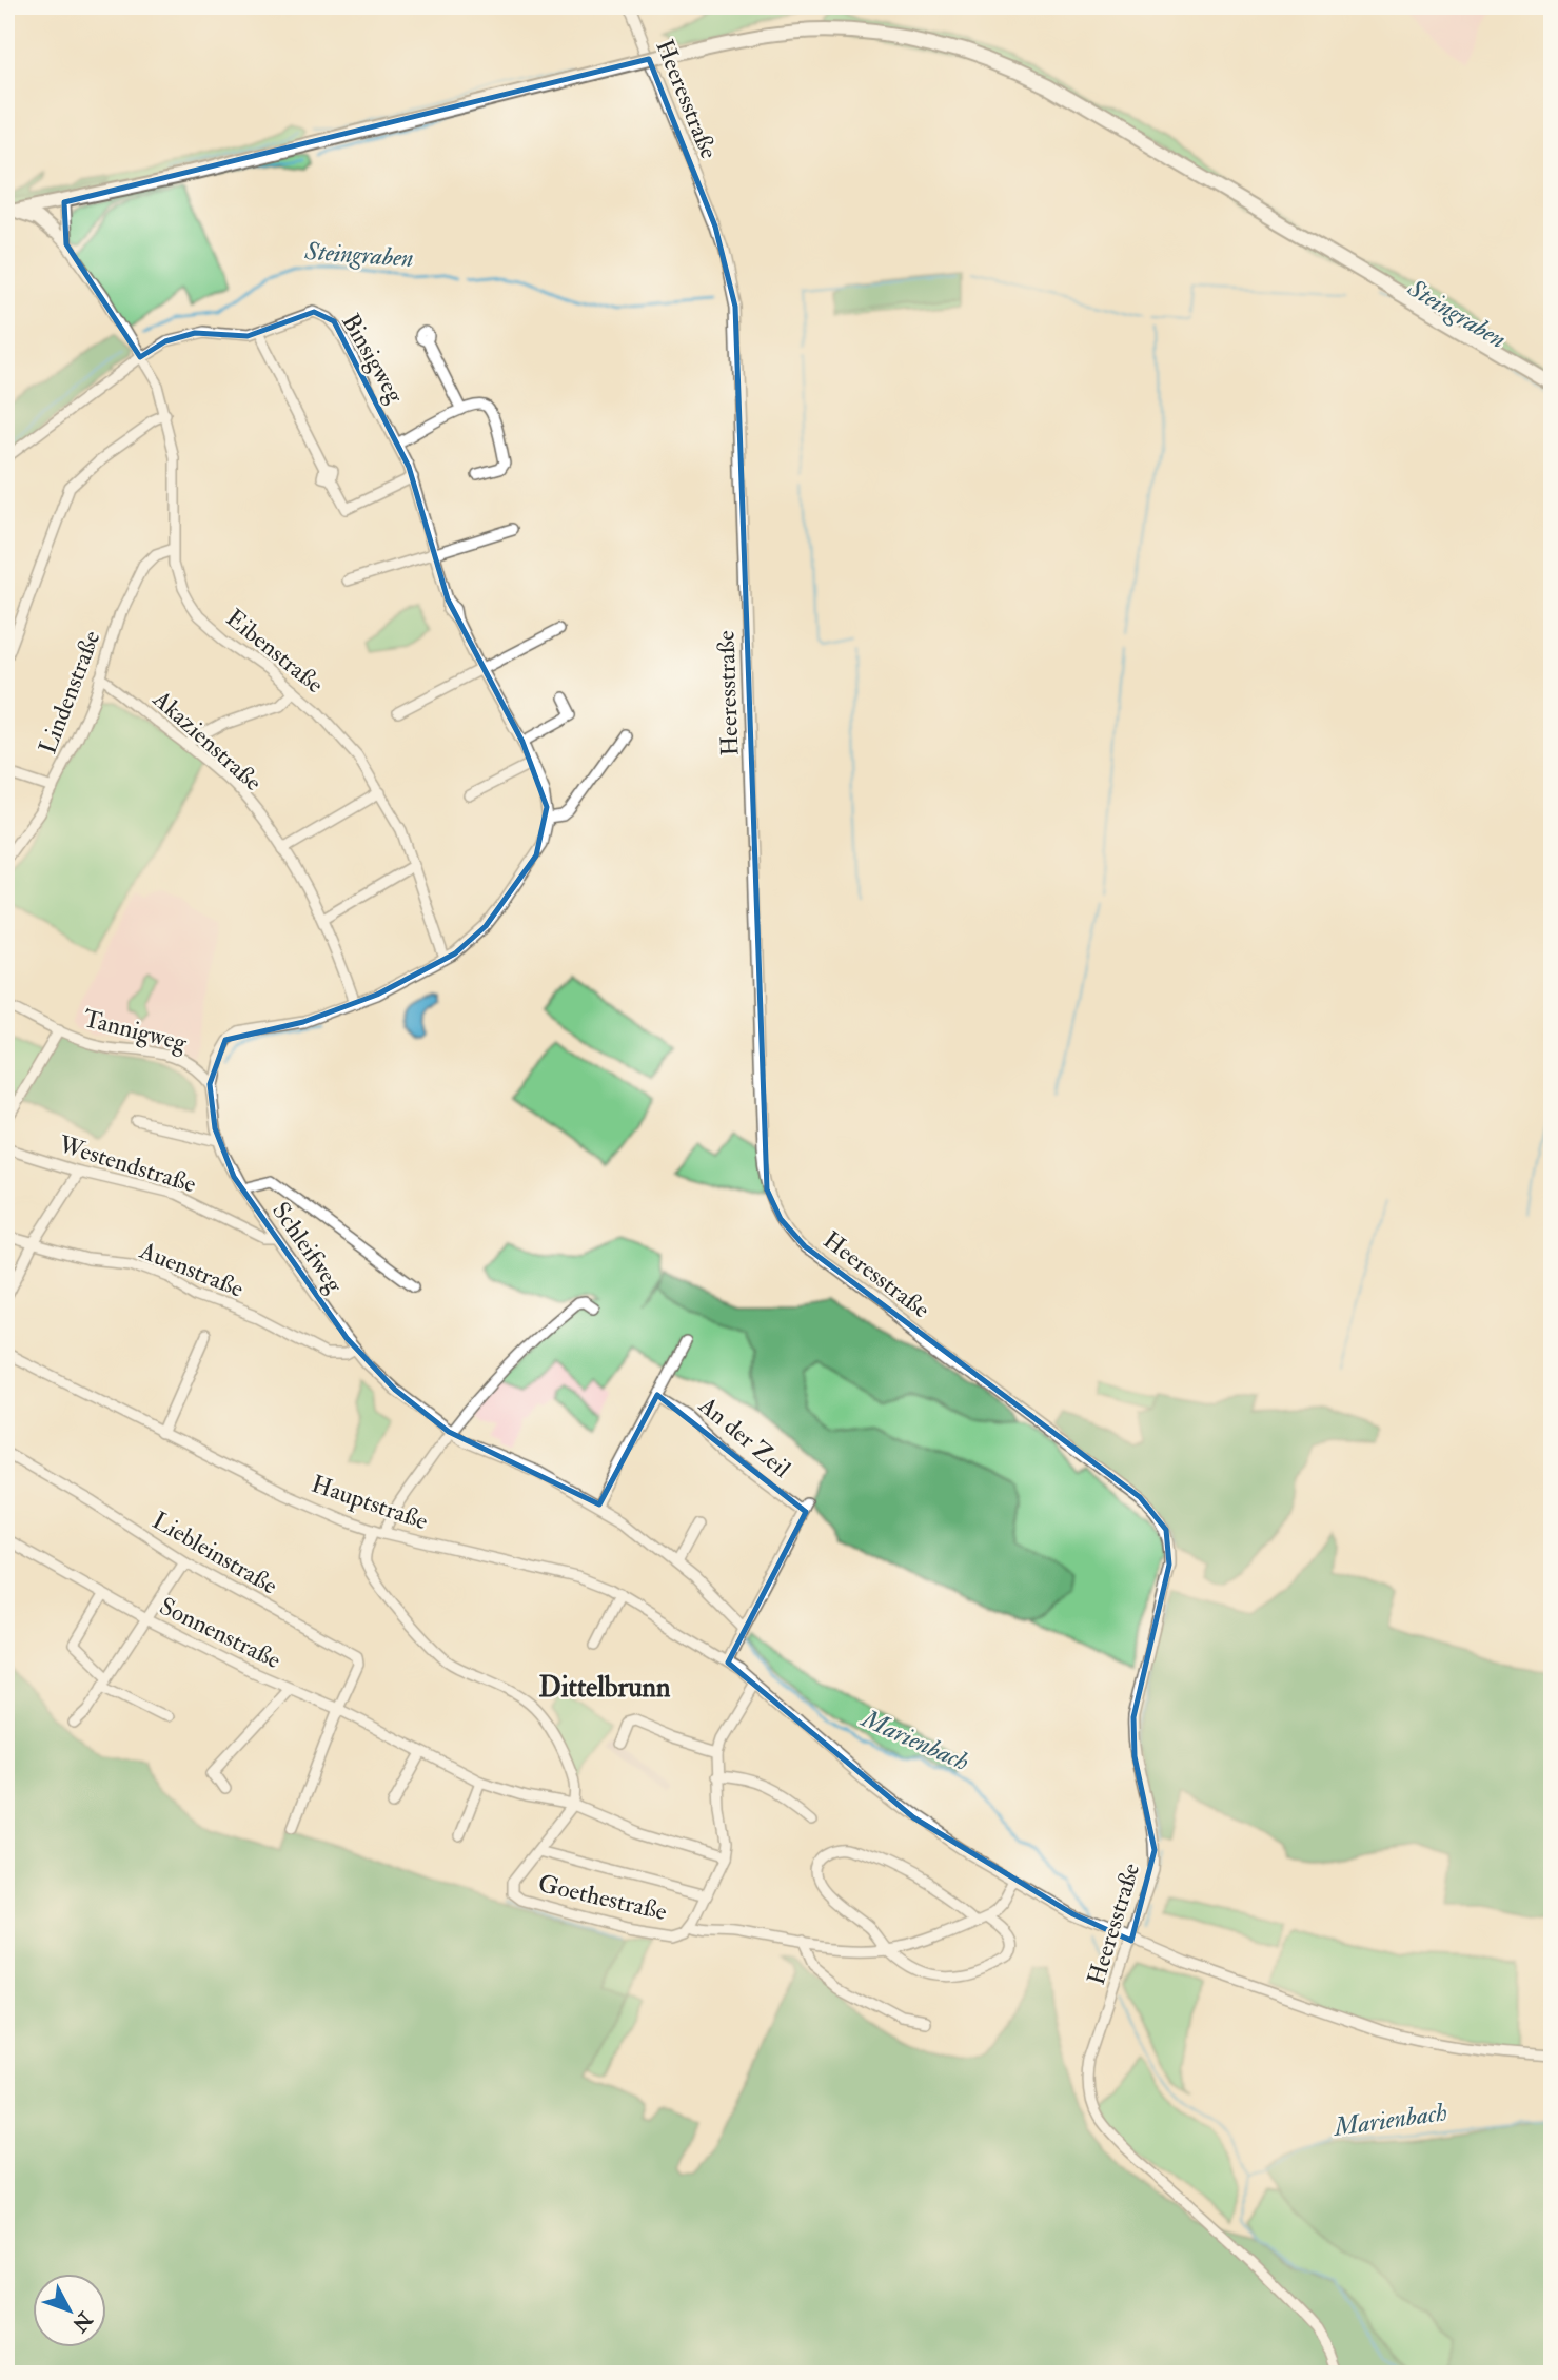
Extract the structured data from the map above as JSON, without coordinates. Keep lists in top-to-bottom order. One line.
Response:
{"streets":{"street":["Heeresstraße","Binsigweg","Eibenstraße","Lindenstraße","Akazienstraße","Tannigweg","Westendstraße","Schleifweg","Auenstraße","An der Zeil","Hauptstraße","Liebleinstraße","Sonnenstraße","Goethestraße"]},"crossings":[["Heeresstraße","Hauptstraße"],["Binsigweg","Eibenstraße"],["Eibenstraße","Lindenstraße"],["Lindenstraße","Akazienstraße"],["Akazienstraße","Schleifweg"],["Tannigweg","Schleifweg"],["Westendstraße","Schleifweg"],["Schleifweg","Auenstraße"],["Schleifweg","An der Zeil"],["An der Zeil","Hauptstraße"],["Hauptstraße","Goethestraße"],["Liebleinstraße","Sonnenstraße"],["Sonnenstraße","Goethestraße"]],"districts":["Dittelbrunn"],"water":["Steingraben","Marienbach"],"north":"bottom right"}
